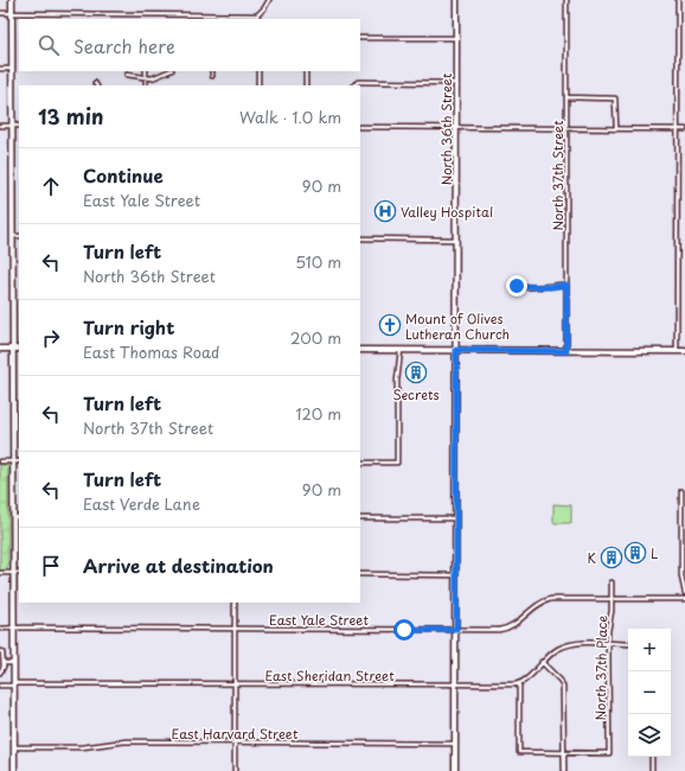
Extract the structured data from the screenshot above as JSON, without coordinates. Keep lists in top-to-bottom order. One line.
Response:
{"streets":{"main road":["North 36th Street"],"street":["North 37th Street","East Yale Street","North 37th Place","East Sheridan Street","East Harvard Street"]},"crossings":[["North 36th Street","East Yale Street"],["North 36th Street","East Sheridan Street"],["North 36th Street","East Harvard Street"],["East Yale Street","North 37th Place"]],"places":{"hospital":["Valley Hospital"],"church":["Mount of Olives Lutheran Church"],"building":["Secrets","L","K"]},"page":{"search":"Search here","heading":["13 min","Walk · 1.0 km"],"list":[["Continue","East Yale Street","90 m"],["Turn left","North 36th Street","510 m"],["Turn right","East Thomas Road","200 m"],["Turn left","North 37th Street","120 m"],["Turn left","East Verde Lane","90 m"],"Arrive at destination"],"map_buttons":["+","−"]}}
